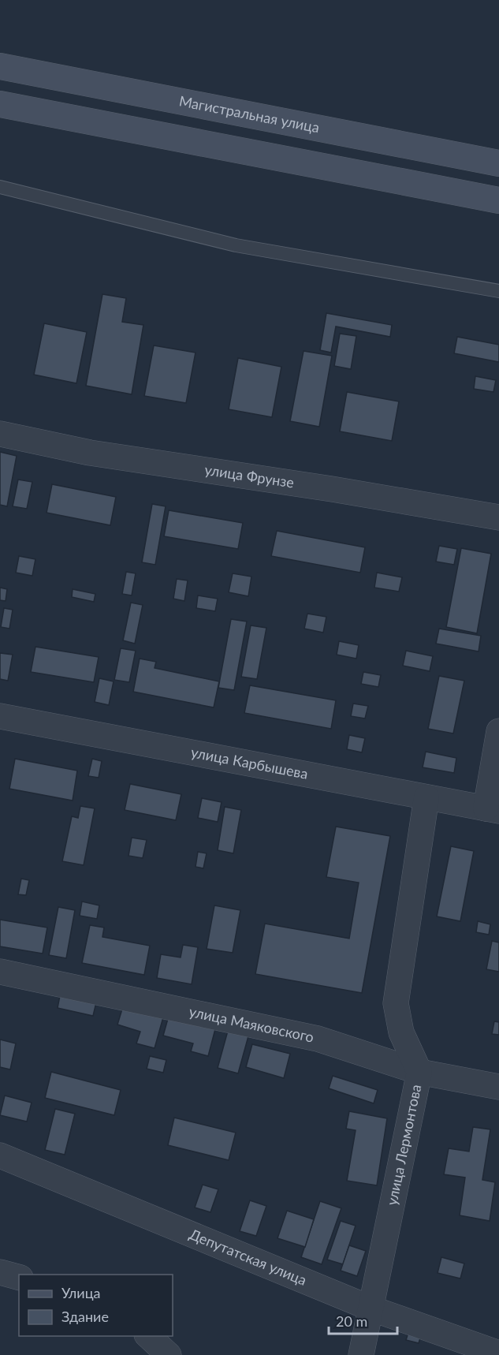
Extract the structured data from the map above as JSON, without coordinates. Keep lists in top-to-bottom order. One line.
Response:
{"streets":{"main road":["Магистральная улица"],"street":["улица Фрунзе","улица Карбышева","улица Маяковского","улица Лермонтова","Депутатская улица"]},"crossings":[["улица Карбышева","улица Лермонтова"],["улица Маяковского","улица Лермонтова"],["улица Лермонтова","Депутатская улица"]],"legend":["Улица","Здание"],"scale_bar":"20 m"}
